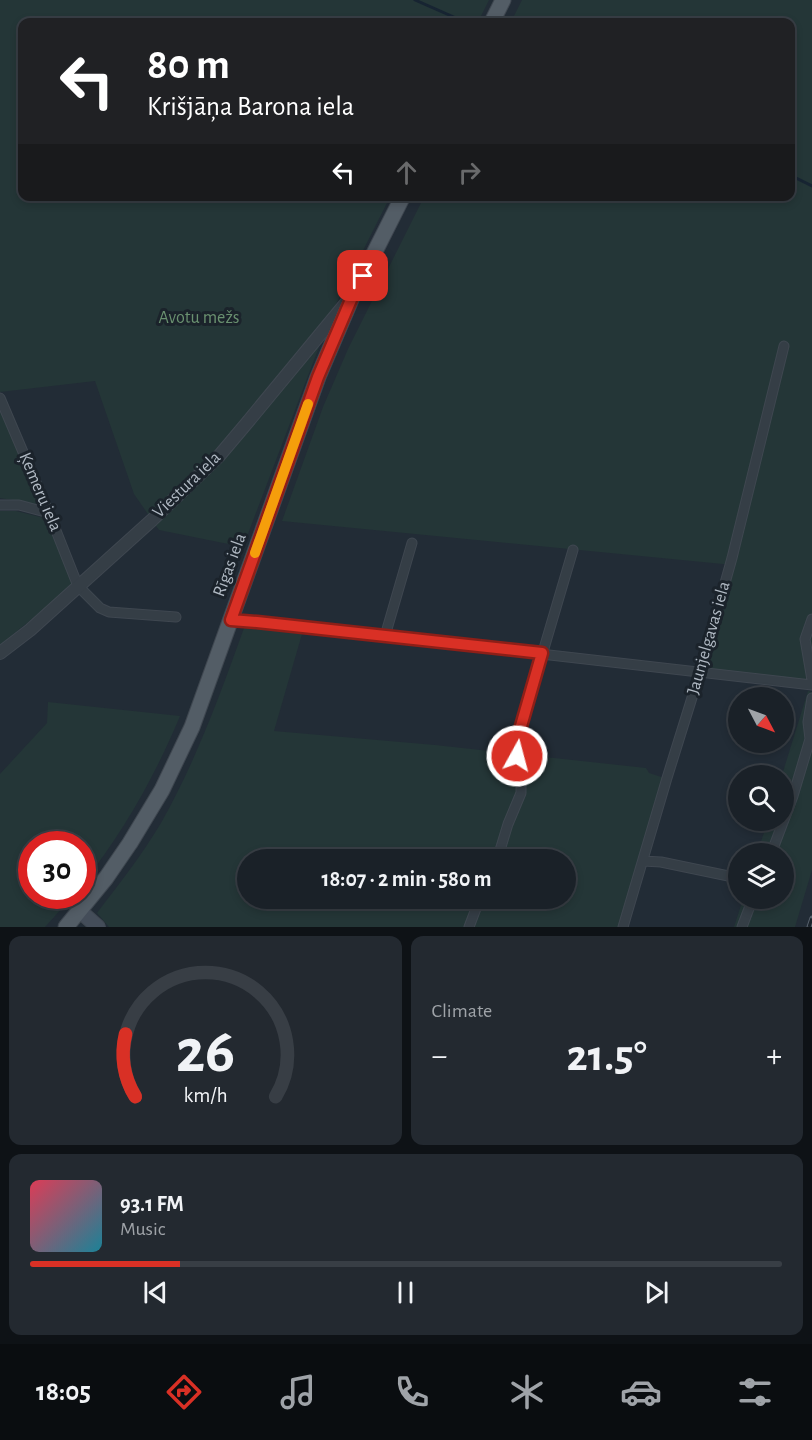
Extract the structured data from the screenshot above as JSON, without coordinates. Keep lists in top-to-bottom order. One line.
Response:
{"streets":{"main road":["Rīgas iela"],"street":["Viestura iela","Ķemeru iela","Jaunjelgavas iela"]},"crossings":[["Viestura iela","Ķemeru iela"],["Viestura iela","Rīgas iela"]],"parks":["Avotu mežs"],"north":"bottom right","page":{"turn":["80 m","Krišjāņa Barona iela"],"limit":"30","trip":"18:07 · 2 min · 580 m","tile":"Climate","heat":["−","21.5°","+"],"song":["93.1 FM","Music"],"tabs":"18:05","gauge":["26","km/h"]}}
